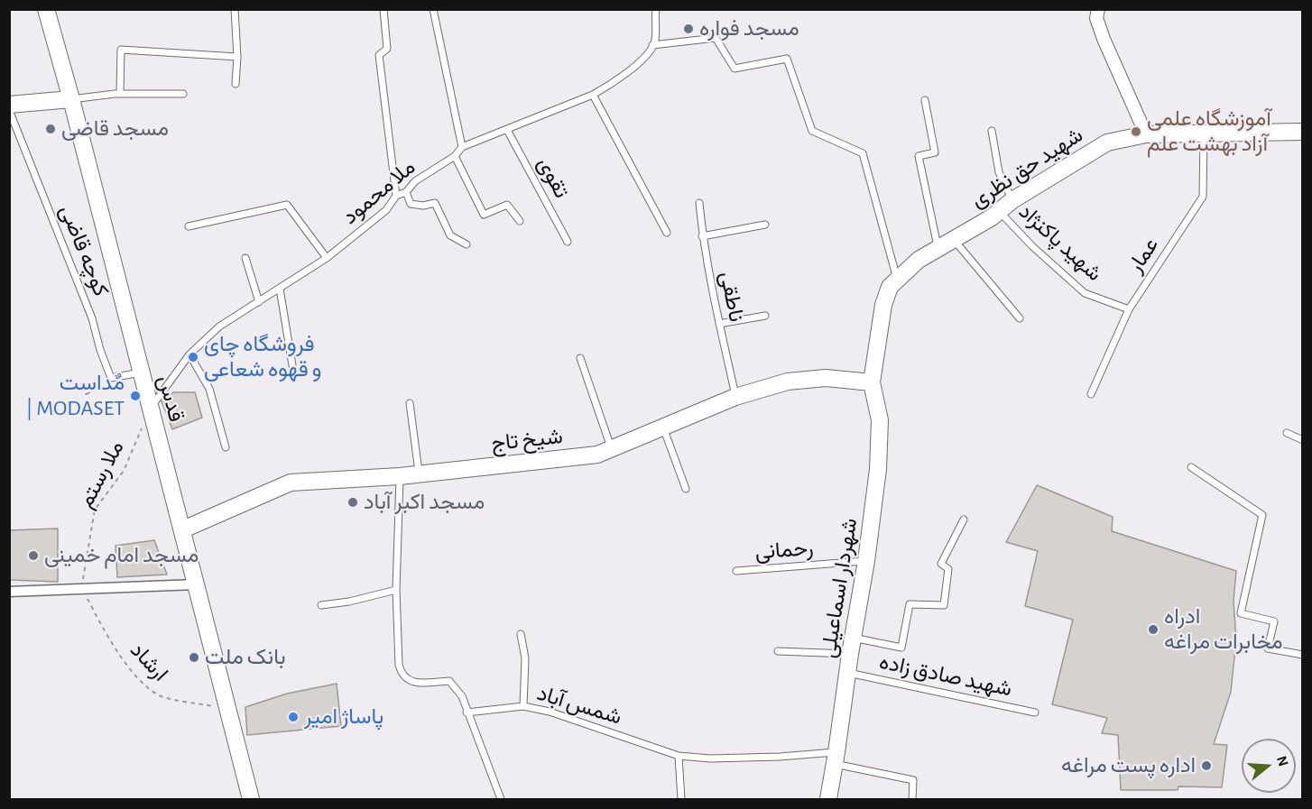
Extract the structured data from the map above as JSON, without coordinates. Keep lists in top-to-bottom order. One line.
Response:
{"streets":{"street":["شهید حق نظری","قدس","شیخ تاج","شهردار اسماعیلی"],"lane":["تقوی","ملا محمود","شهید پاکنژاد","کوچه قاضی","عمار","ناطقی","رحمانی","شهید صادق زاده","شمس آباد"],"path":["ملا رستم","ارشاد"]},"crossings":[["شهید حق نظری","شهید پاکنژاد"],["شهید حق نظری","عمار"],["شهید حق نظری","شیخ تاج"],["شهید حق نظری","شهردار اسماعیلی"],["تقوی","ملا محمود"],["ملا محمود","قدس"],["ملا محمود","ملا رستم"],["شهید پاکنژاد","عمار"],["کوچه قاضی","قدس"],["ناطقی","شیخ تاج"],["قدس","شیخ تاج"],["قدس","ملا رستم"],["قدس","ارشاد"],["شیخ تاج","شهردار اسماعیلی"],["ملا رستم","ارشاد"],["رحمانی","شهردار اسماعیلی"],["شهردار اسماعیلی","شهید صادق زاده"],["شهردار اسماعیلی","شمس آباد"]],"places":["مسجد فواره","مسجد قاضی","آموزشگاه علمی آزاد بهشت علم","فروشگاه چای و قهوه شعاعی","مٌداسِت | MODASET","مسجد اکبر آباد","مسجد امام خمینی","ادراه مخابرات مراغه","بانک ملت","پاساژ امیر","اداره پست مراغه"],"north":"right"}
